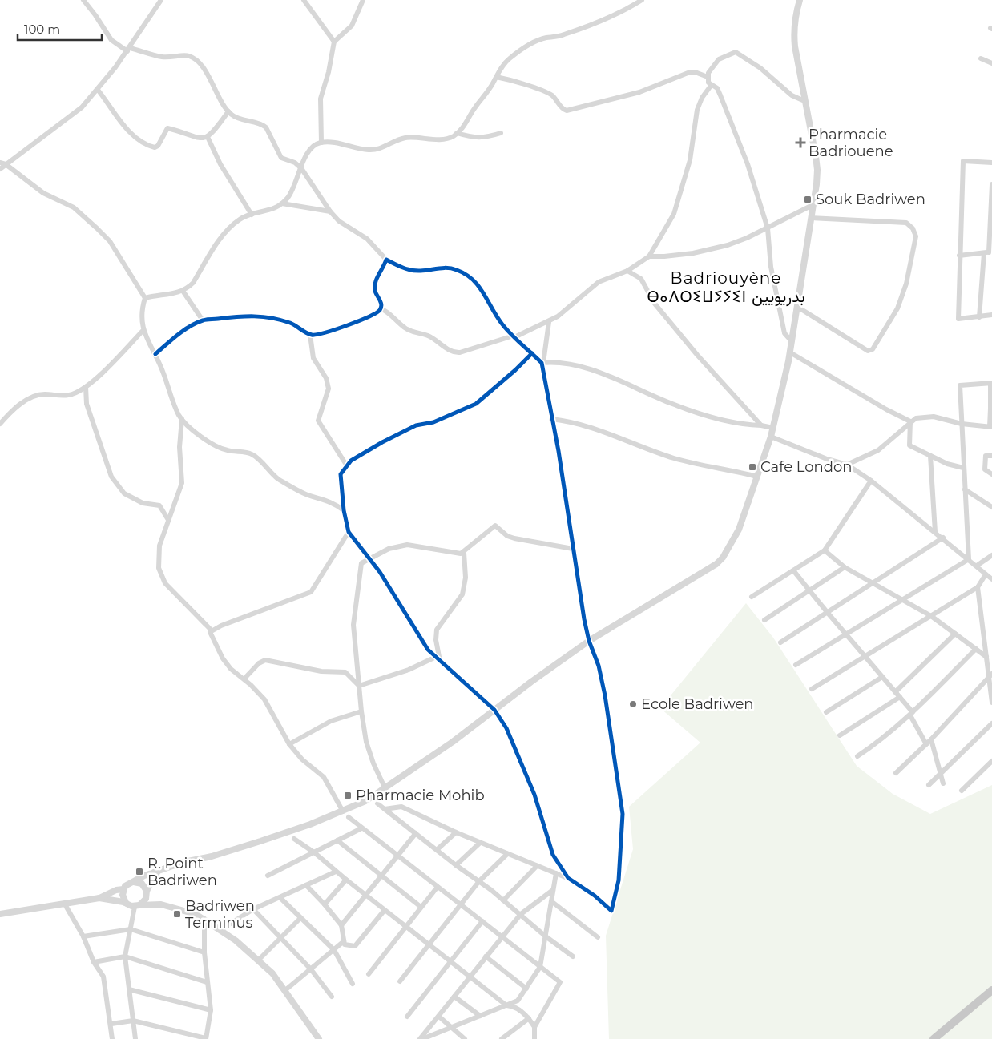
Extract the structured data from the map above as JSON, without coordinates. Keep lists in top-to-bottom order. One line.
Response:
{"districts":["Badriouyène ⴱⴰⴷⵔⵉⵡⵢⵢⵉⵏ بدريويين"],"places":{"health":["Pharmacie Badriouene"],"transit":["Souk Badriwen","Cafe London","Pharmacie Mohib","R. Point Badriwen","Badriwen Terminus"],"other":["Ecole Badriwen"]},"scale_bar":"100 m"}
